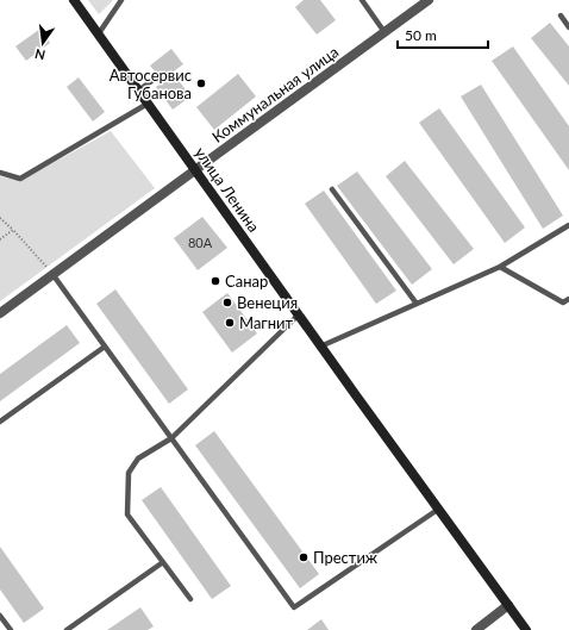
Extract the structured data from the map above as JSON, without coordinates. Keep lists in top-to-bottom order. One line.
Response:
{"streets":{"main road":["улица Ленина"],"street":["Коммунальная улица"]},"crossings":[["Коммунальная улица","улица Ленина"]],"places":["Автосервис Губанова","Санар","Венеция","Магнит","Престиж"],"house_numbers":["80А"],"scale_bar":"50 m","north":"bottom"}
